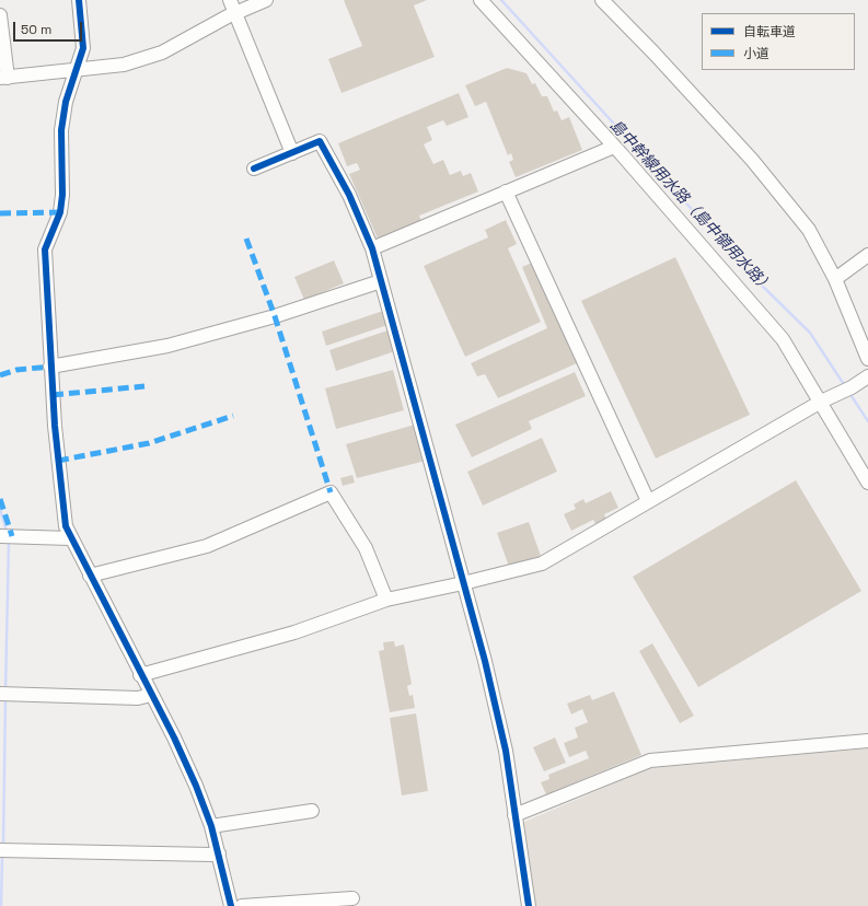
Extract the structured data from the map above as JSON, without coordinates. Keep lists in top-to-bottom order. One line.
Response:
{"water":["島中幹線用水路（島中領用水路）"],"legend":["自転車道","小道"],"scale_bar":"50 m"}
